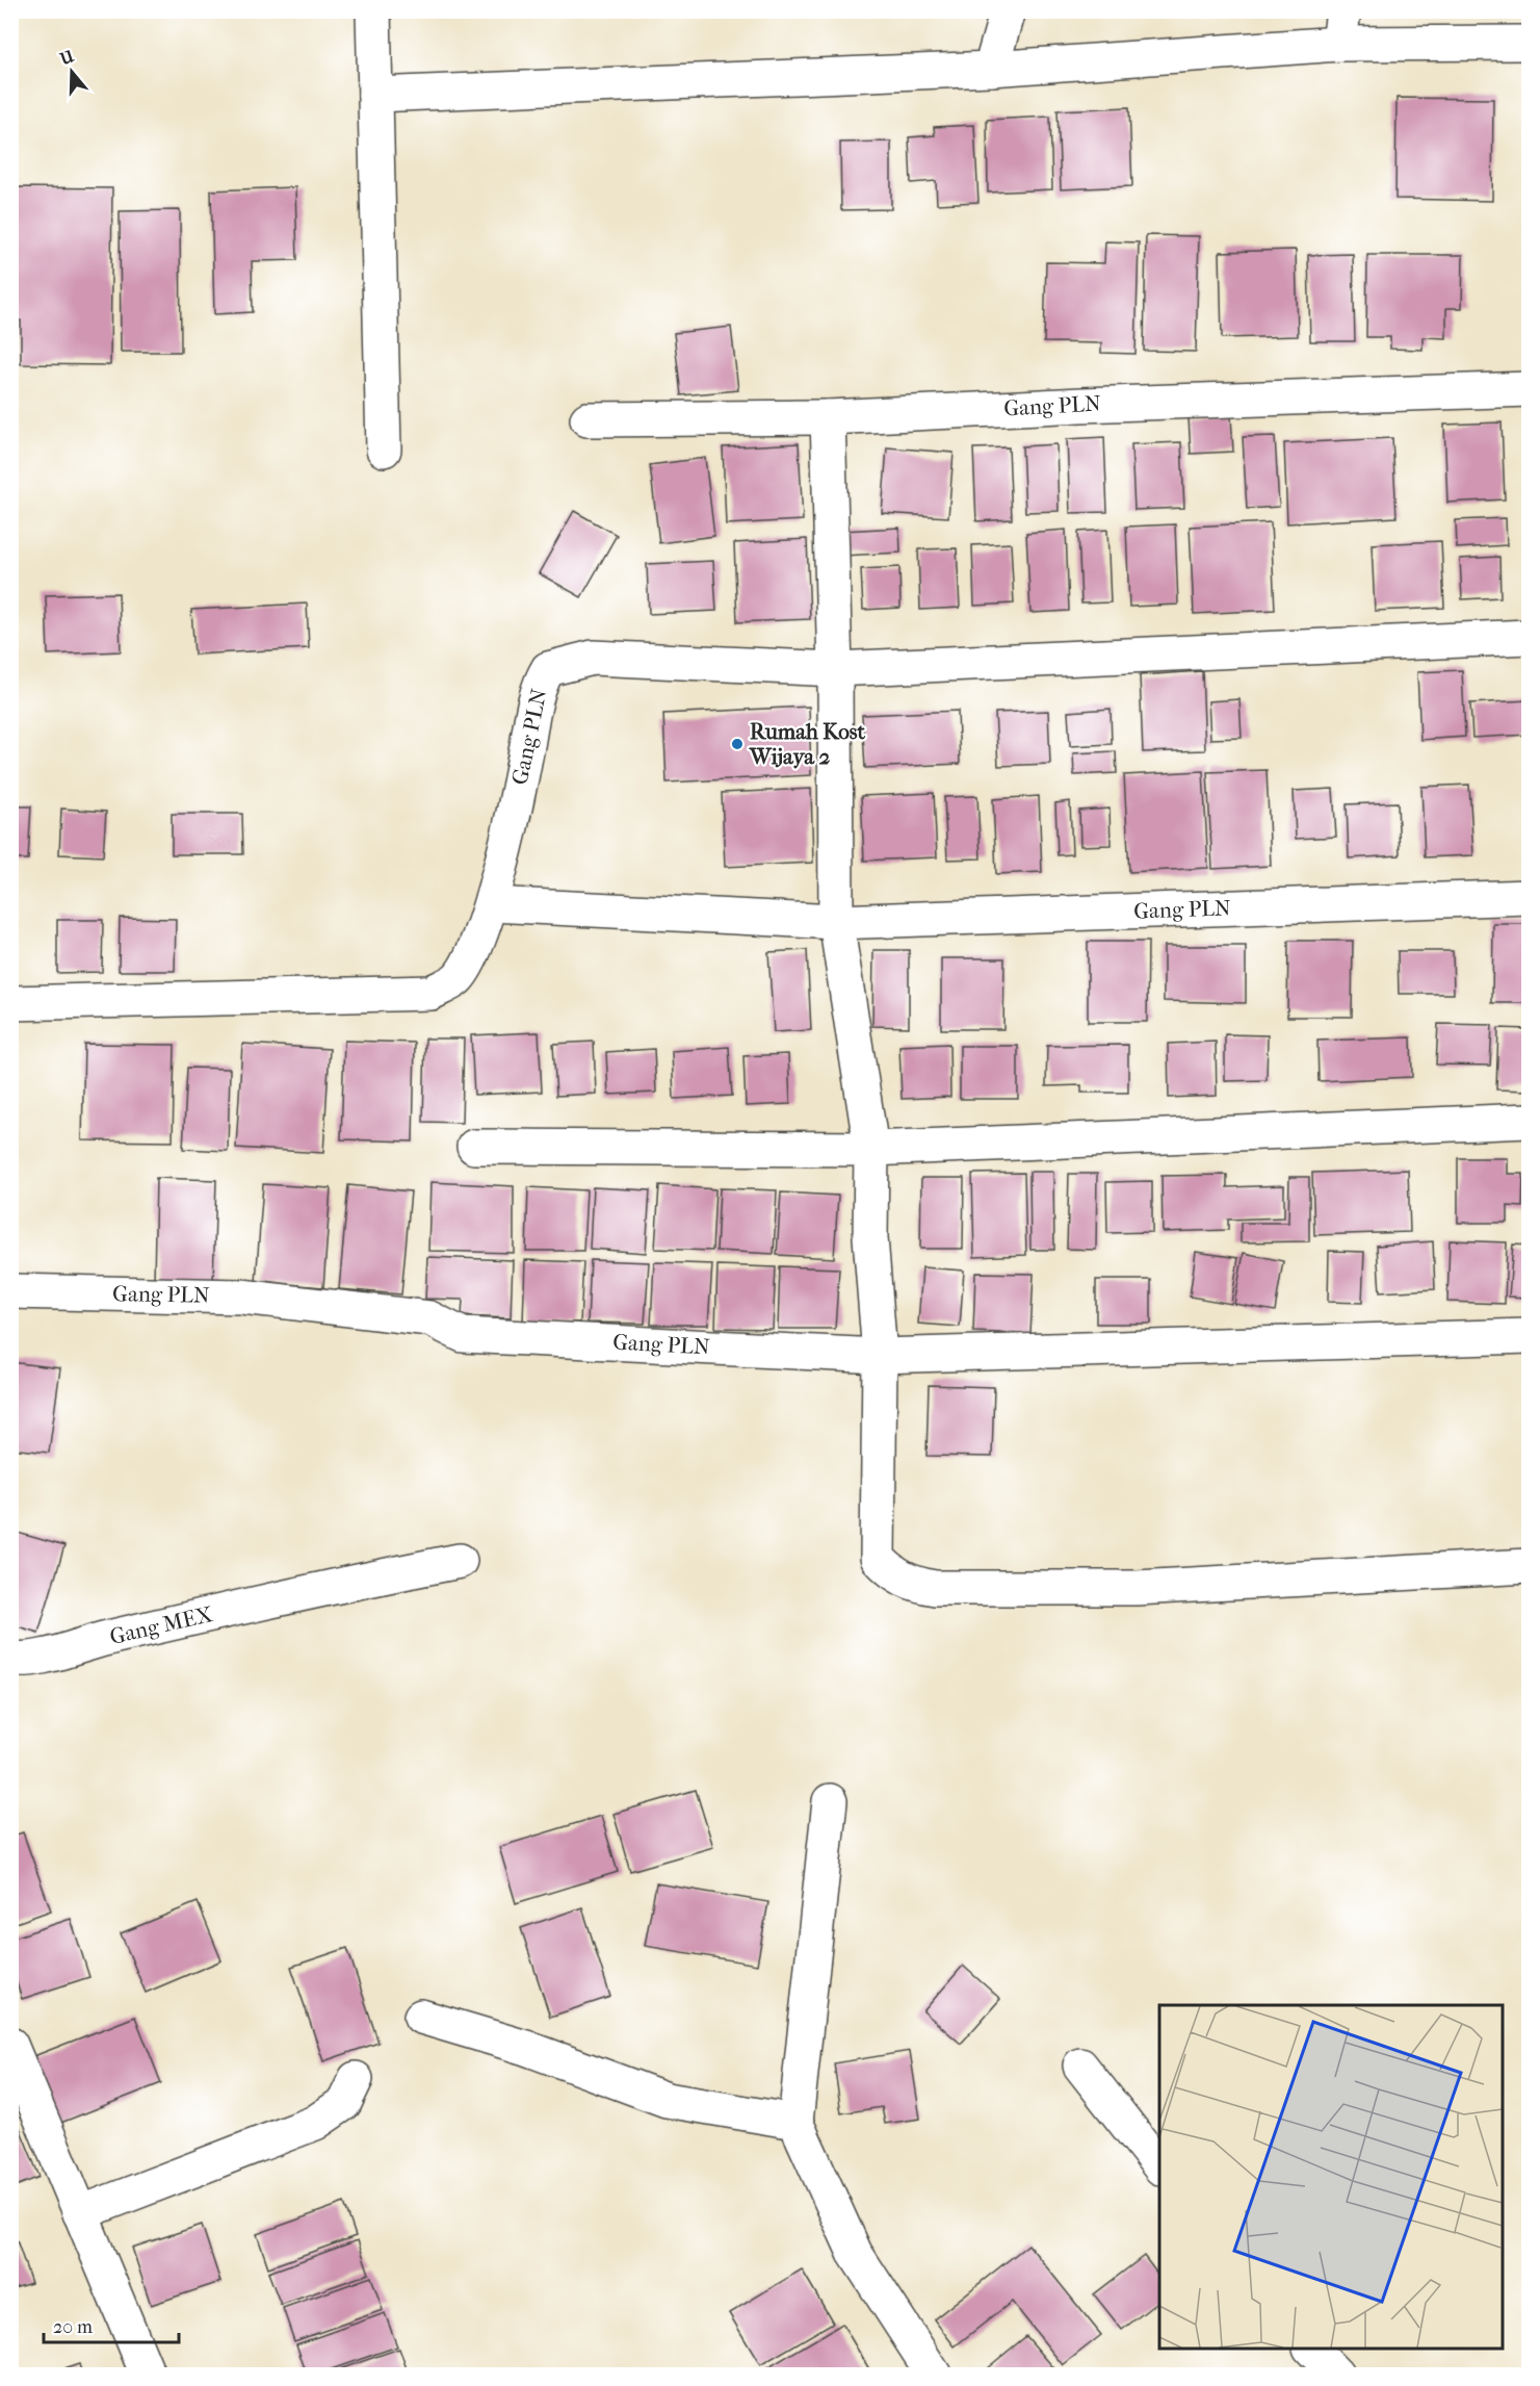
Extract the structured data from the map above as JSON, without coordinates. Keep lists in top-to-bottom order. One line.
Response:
{"streets":{"street":["Gang PLN","Gang MEX"]},"places":["Rumah Kost Wijaya 2"],"scale_bar":"20 m","north":"top"}
